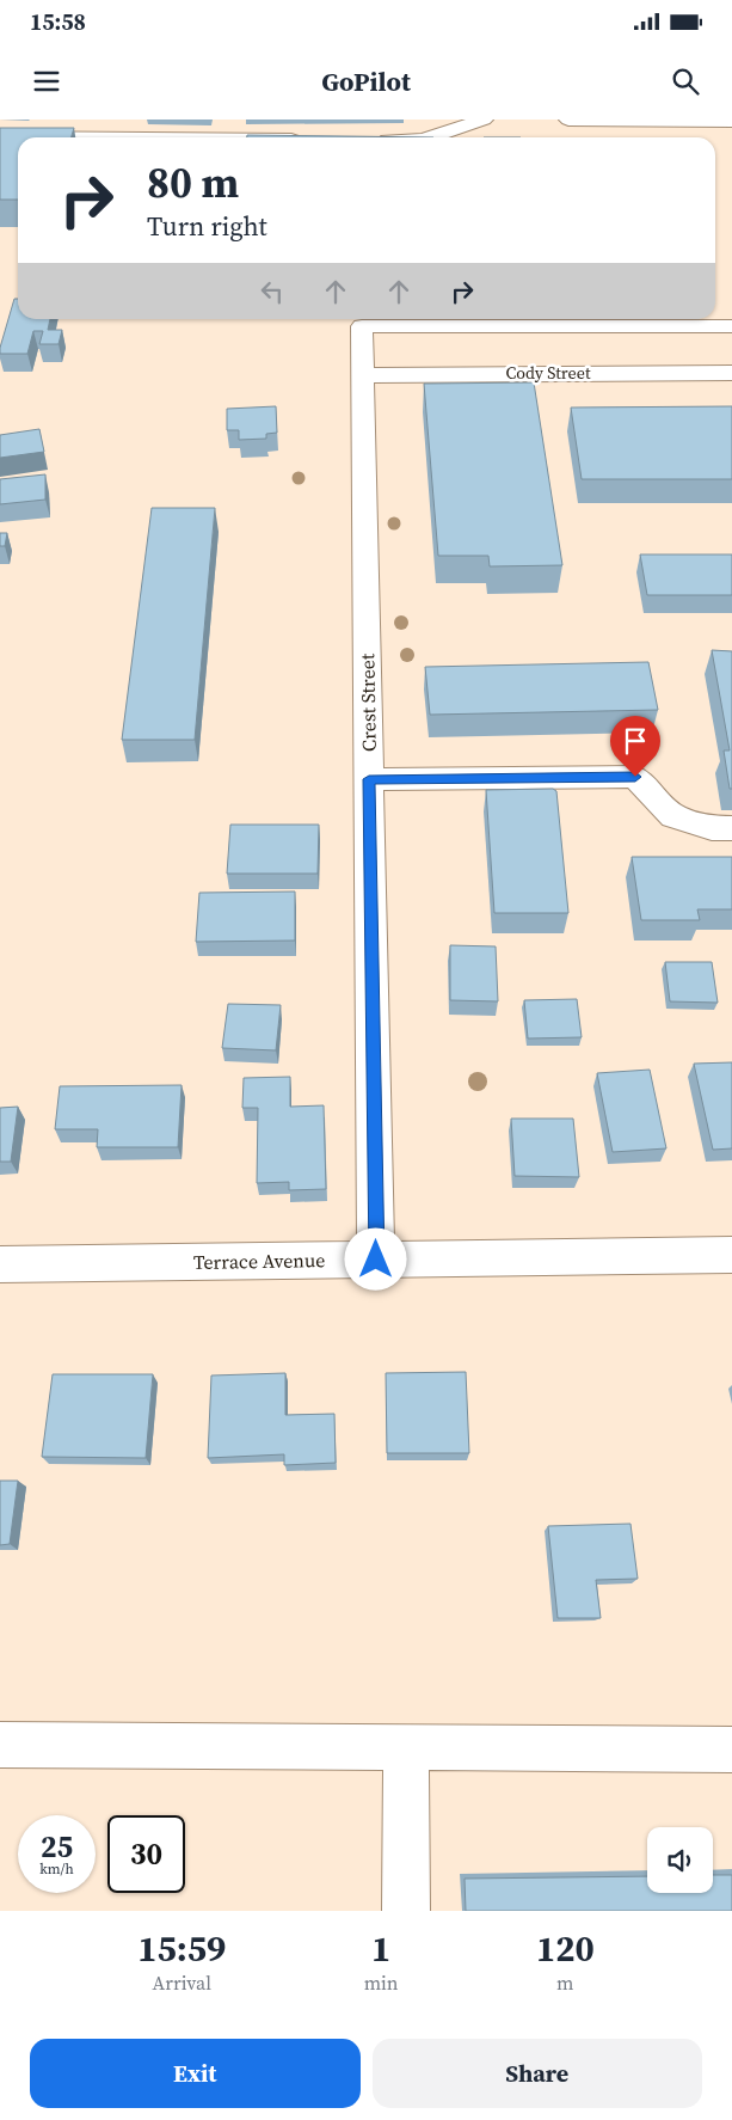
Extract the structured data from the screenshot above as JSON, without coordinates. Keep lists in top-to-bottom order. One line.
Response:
{"streets":{"street":["Cody Street","Crest Street","Terrace Avenue"]},"crossings":[["Cody Street","Crest Street"],["Crest Street","Terrace Avenue"]],"page":{"status":"15:58","header":"GoPilot","turn":["80 m","Turn right"],"speed":"25 km/h","limit":"30","eta":["15:59","Arrival","1","min","120","m"],"buttons":["Exit","Share"]}}
